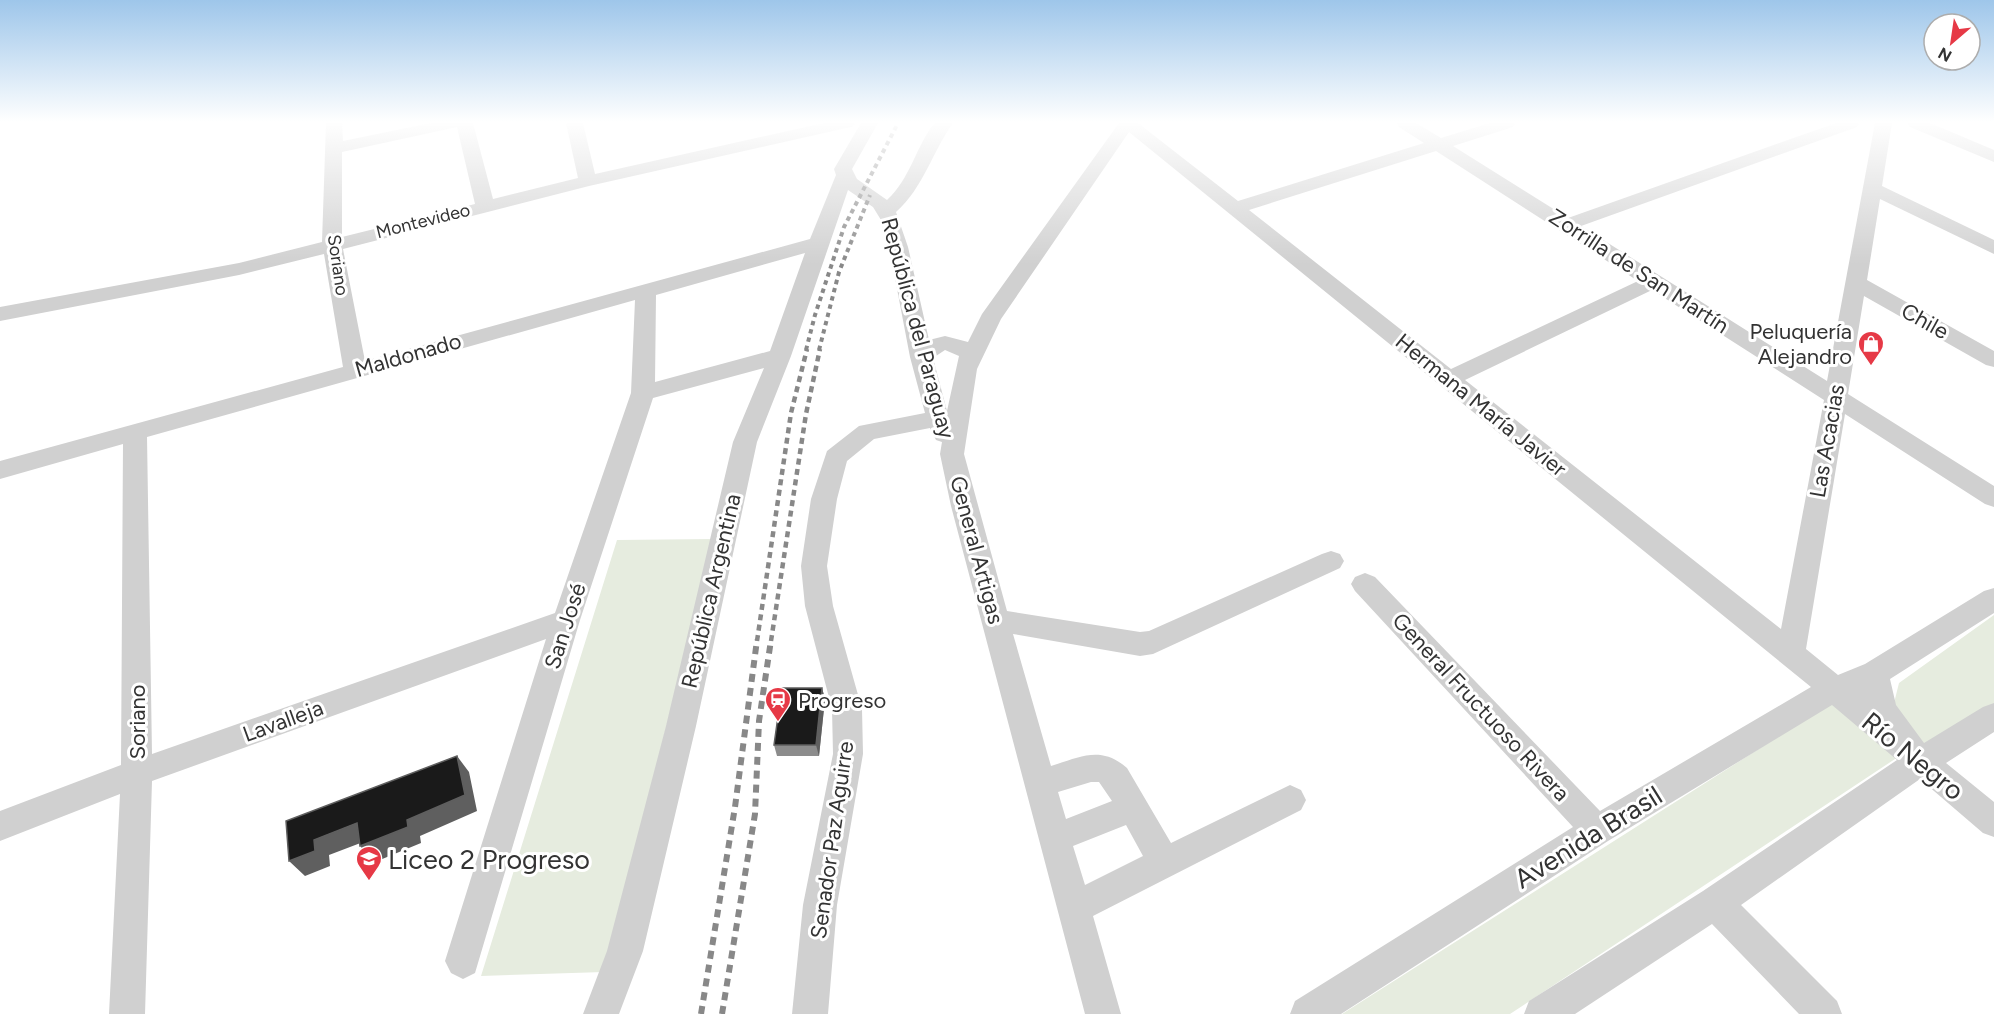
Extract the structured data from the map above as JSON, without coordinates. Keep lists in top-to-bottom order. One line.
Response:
{"streets":{"street":["Montevideo","Soriano","Zorrilla de San Martín","Chile","República del Paraguay","Maldonado","Hermana María Javier","Las Acacias","General Artigas","República Argentina","San José","General Fructuoso Rivera","Lavalleja","Río Negro","Avenida Brasil","Senador Paz Aguirre"]},"crossings":[["Montevideo","Soriano"],["Soriano","Maldonado"],["Soriano","Lavalleja"],["Zorrilla de San Martín","Las Acacias"],["Chile","Las Acacias"],["República del Paraguay","General Artigas"],["República del Paraguay","República Argentina"],["República del Paraguay","Senador Paz Aguirre"],["Maldonado","República Argentina"],["Maldonado","San José"],["Hermana María Javier","Las Acacias"],["Hermana María Javier","Río Negro"],["Hermana María Javier","Avenida Brasil"],["San José","Lavalleja"],["General Fructuoso Rivera","Avenida Brasil"],["Río Negro","Avenida Brasil"]],"places":{"shop":["Peluquería Alejandro"],"station":["Progreso"],"school or university":["Liceo 2 Progreso"]},"north":"bottom left"}
